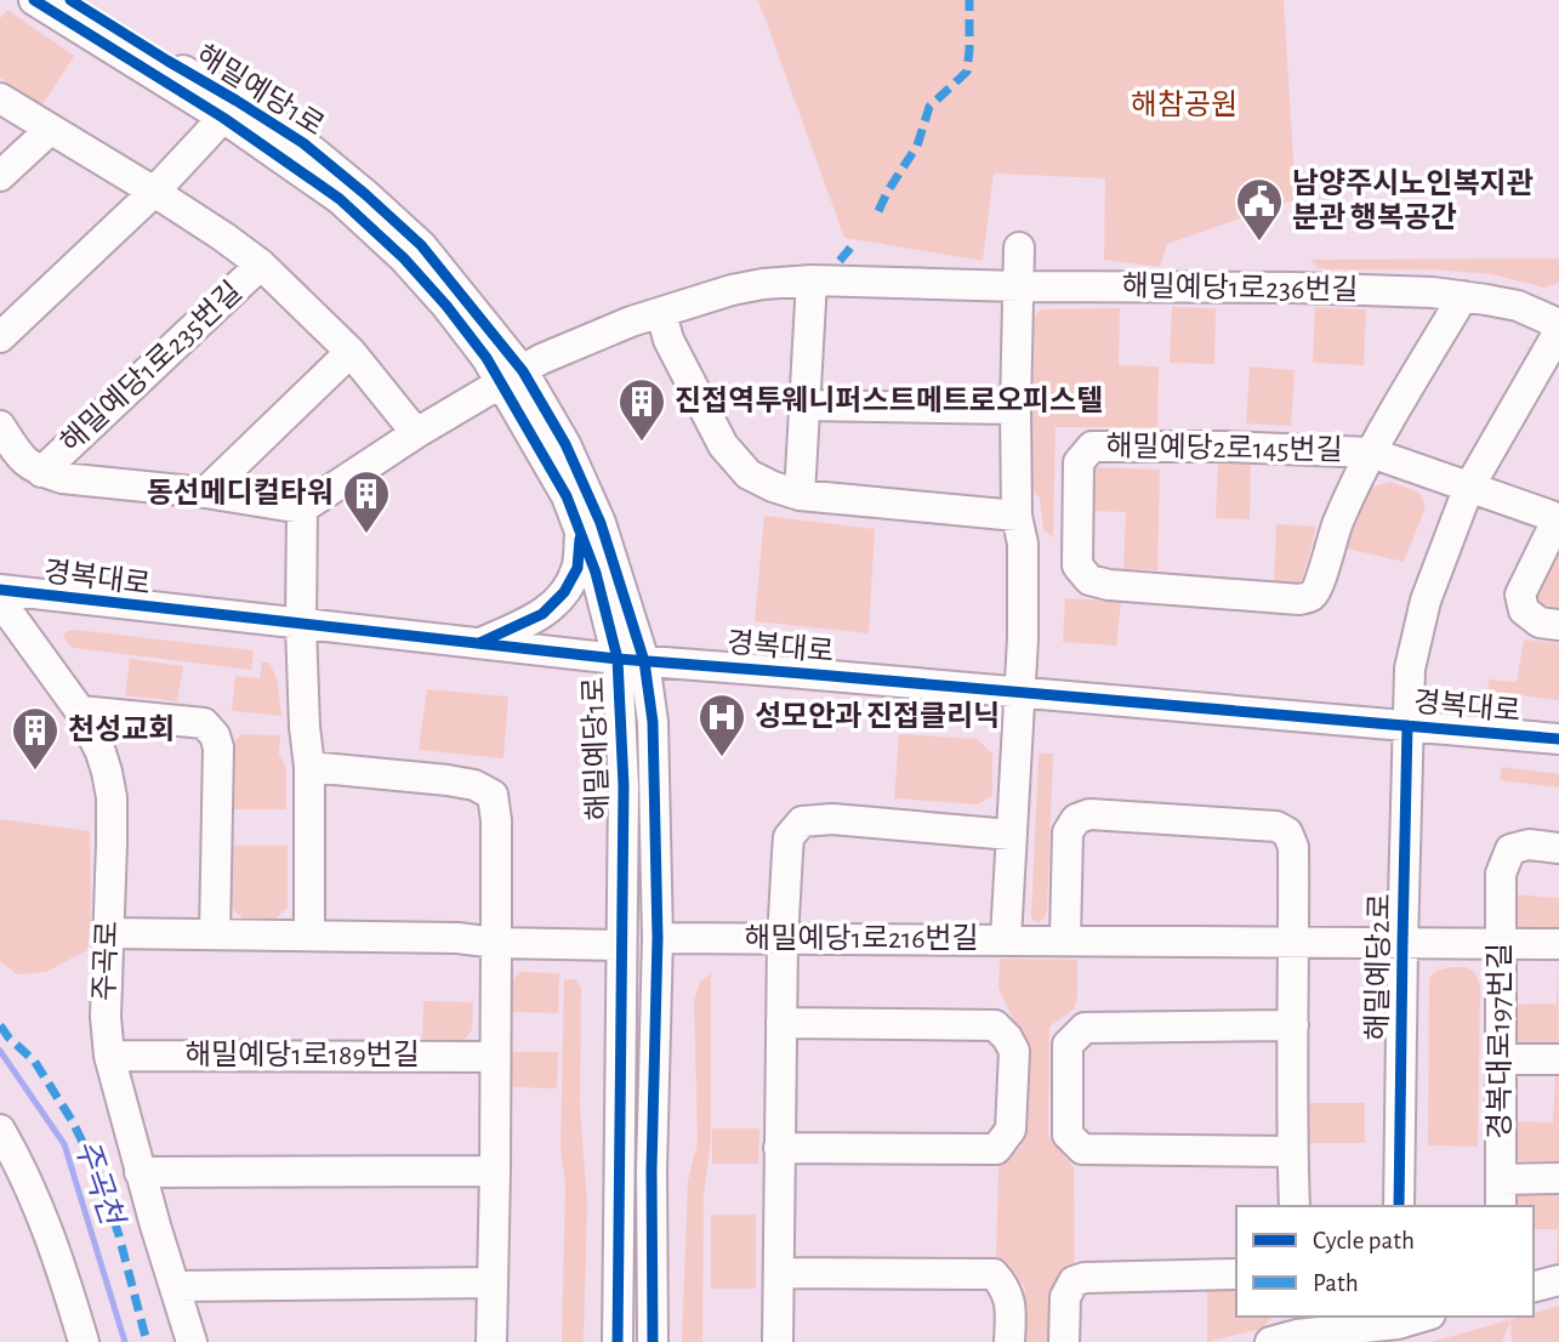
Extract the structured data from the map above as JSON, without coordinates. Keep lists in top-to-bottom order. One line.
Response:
{"streets":{"street":["해밀예당1로","해밀예당1로236번길","해밀예당1로235번길","해밀예당2로145번길","경복대로","해밀예당1로216번길","주곡로","해밀예당2로","경복대로197번길","해밀예당1로189번길"]},"crossings":[["해밀예당1로","해밀예당1로236번길"],["해밀예당1로","경복대로"],["해밀예당1로","해밀예당1로216번길"],["해밀예당2로145번길","해밀예당2로"],["경복대로","해밀예당2로"],["해밀예당1로216번길","해밀예당2로"],["해밀예당1로216번길","경복대로197번길"],["주곡로","해밀예당1로189번길"]],"water":["주곡천"],"parks":["해참공원"],"places":{"public building":["남양주시노인복지관 분관 행복공간"],"building":["진접역투웨니퍼스트메트로오피스텔","동선메디컬타워","천성교회"],"hospital":["성모안과 진접클리닉"]},"legend":["Cycle path","Path"]}
